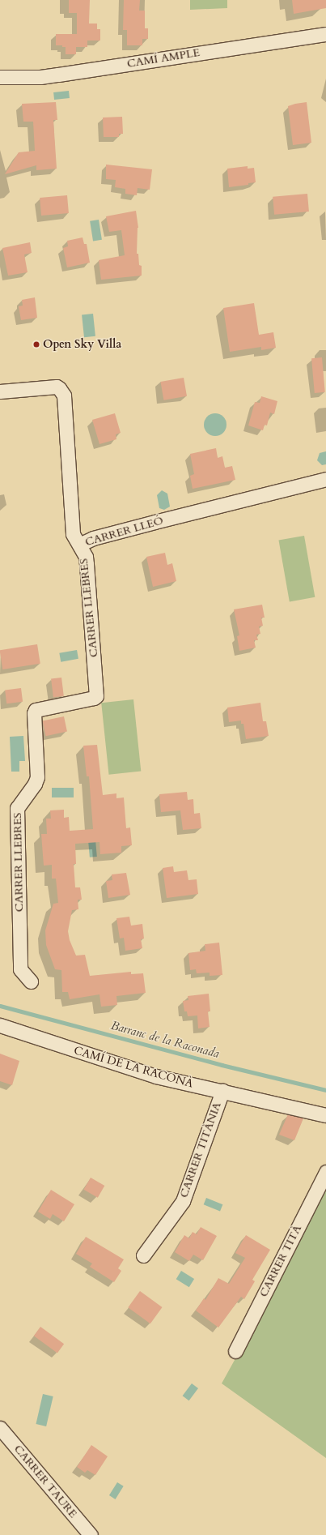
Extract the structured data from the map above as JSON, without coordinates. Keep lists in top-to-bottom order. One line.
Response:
{"streets":{"street":["CAMÍ AMPLE","CARRER LLEÓ","CARRER LLEBRES","CAMÍ DE LA RACONÀ","CARRER TITÀNIA","CARRER TITÀ","CARRER TAURE"]},"crossings":[["CARRER LLEÓ","CARRER LLEBRES"],["CAMÍ DE LA RACONÀ","CARRER TITÀNIA"]],"water":["Barranc de la Raconada"],"places":["Open Sky Villa"]}
